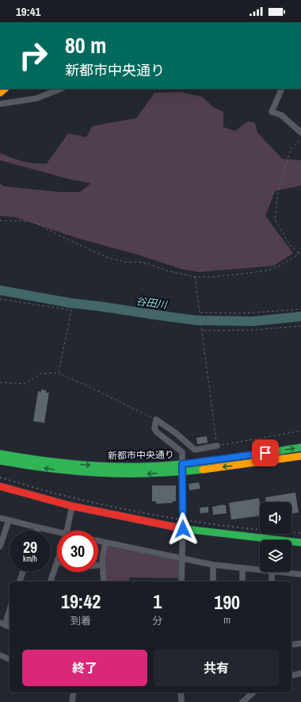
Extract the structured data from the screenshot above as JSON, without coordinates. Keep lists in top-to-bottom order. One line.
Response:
{"streets":{"main road":["新都市中央通り"]},"water":["谷田川"],"page":{"status":"19:41","turn":["80 m","新都市中央通り"],"speed":"29 km/h","limit":"30","eta":["19:42","到着","1","分","190","m"],"buttons":["終了","共有"]}}
